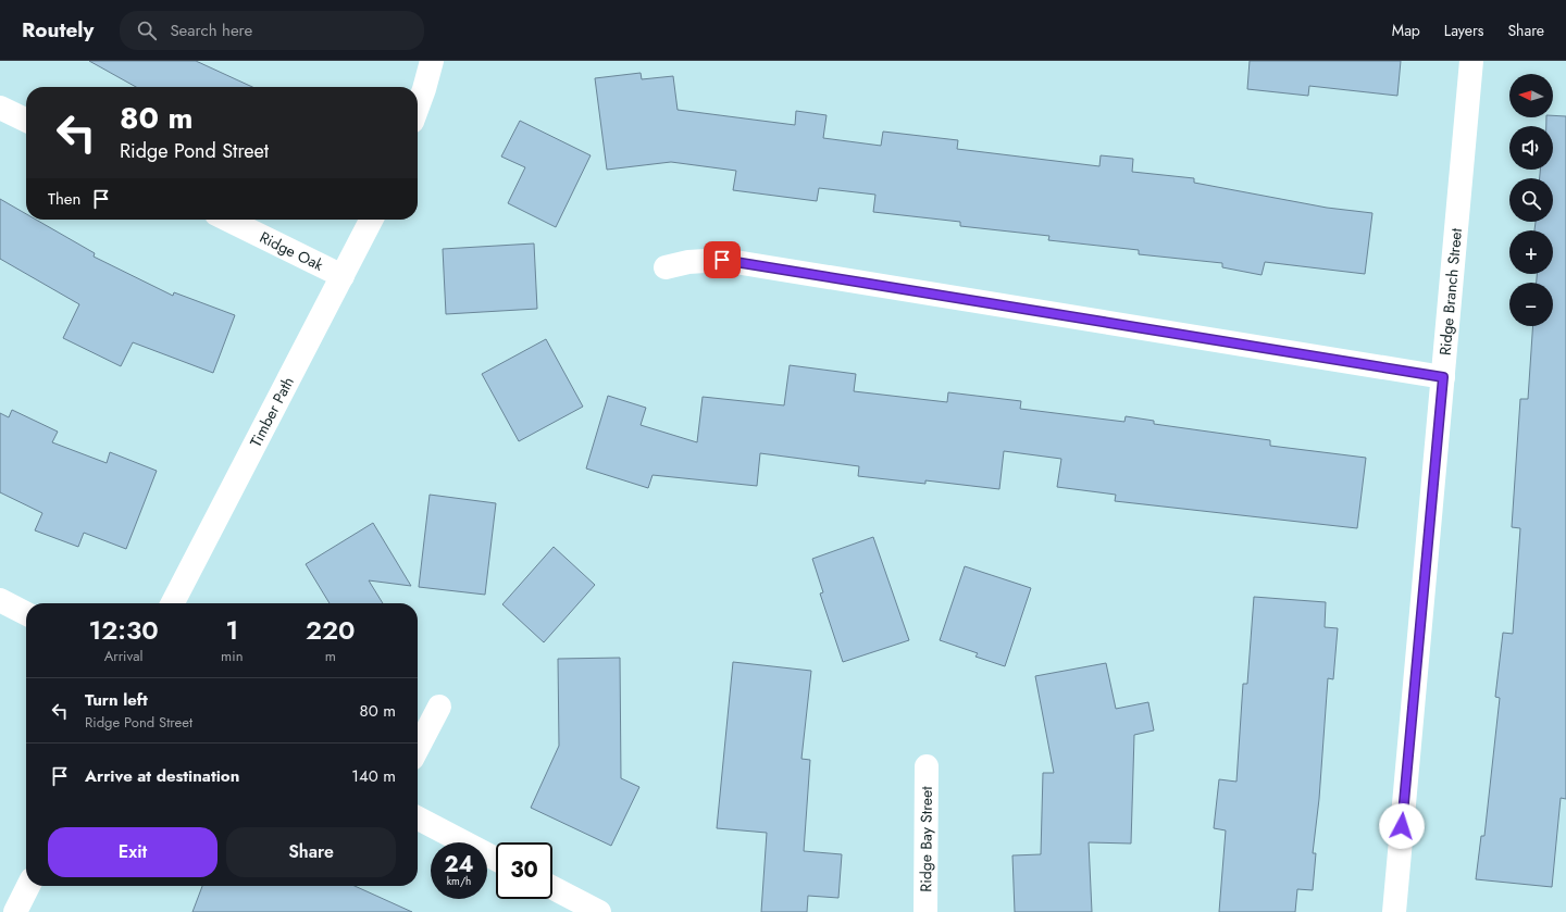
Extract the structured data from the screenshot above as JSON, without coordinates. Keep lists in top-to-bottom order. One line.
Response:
{"streets":{"street":["Ridge Oak","Ridge Branch Street","Timber Path","Ridge Bay Street"]},"crossings":[["Ridge Oak","Timber Path"]],"north":"left","page":{"header":"Routely","search":"Search here","nav":["Map","Layers","Share"],"map_buttons":["+","−"],"turn":["80 m","Ridge Pond Street"],"then":"Then","eta":["12:30","Arrival","1","min","220","m"],"list":[{"name":"Turn left","note":"Ridge Pond Street","value":"80 m"},{"name":"Arrive at destination","value":"140 m"}],"buttons":["Exit","Share"],"speed":"24 km/h","limit":"30"}}
